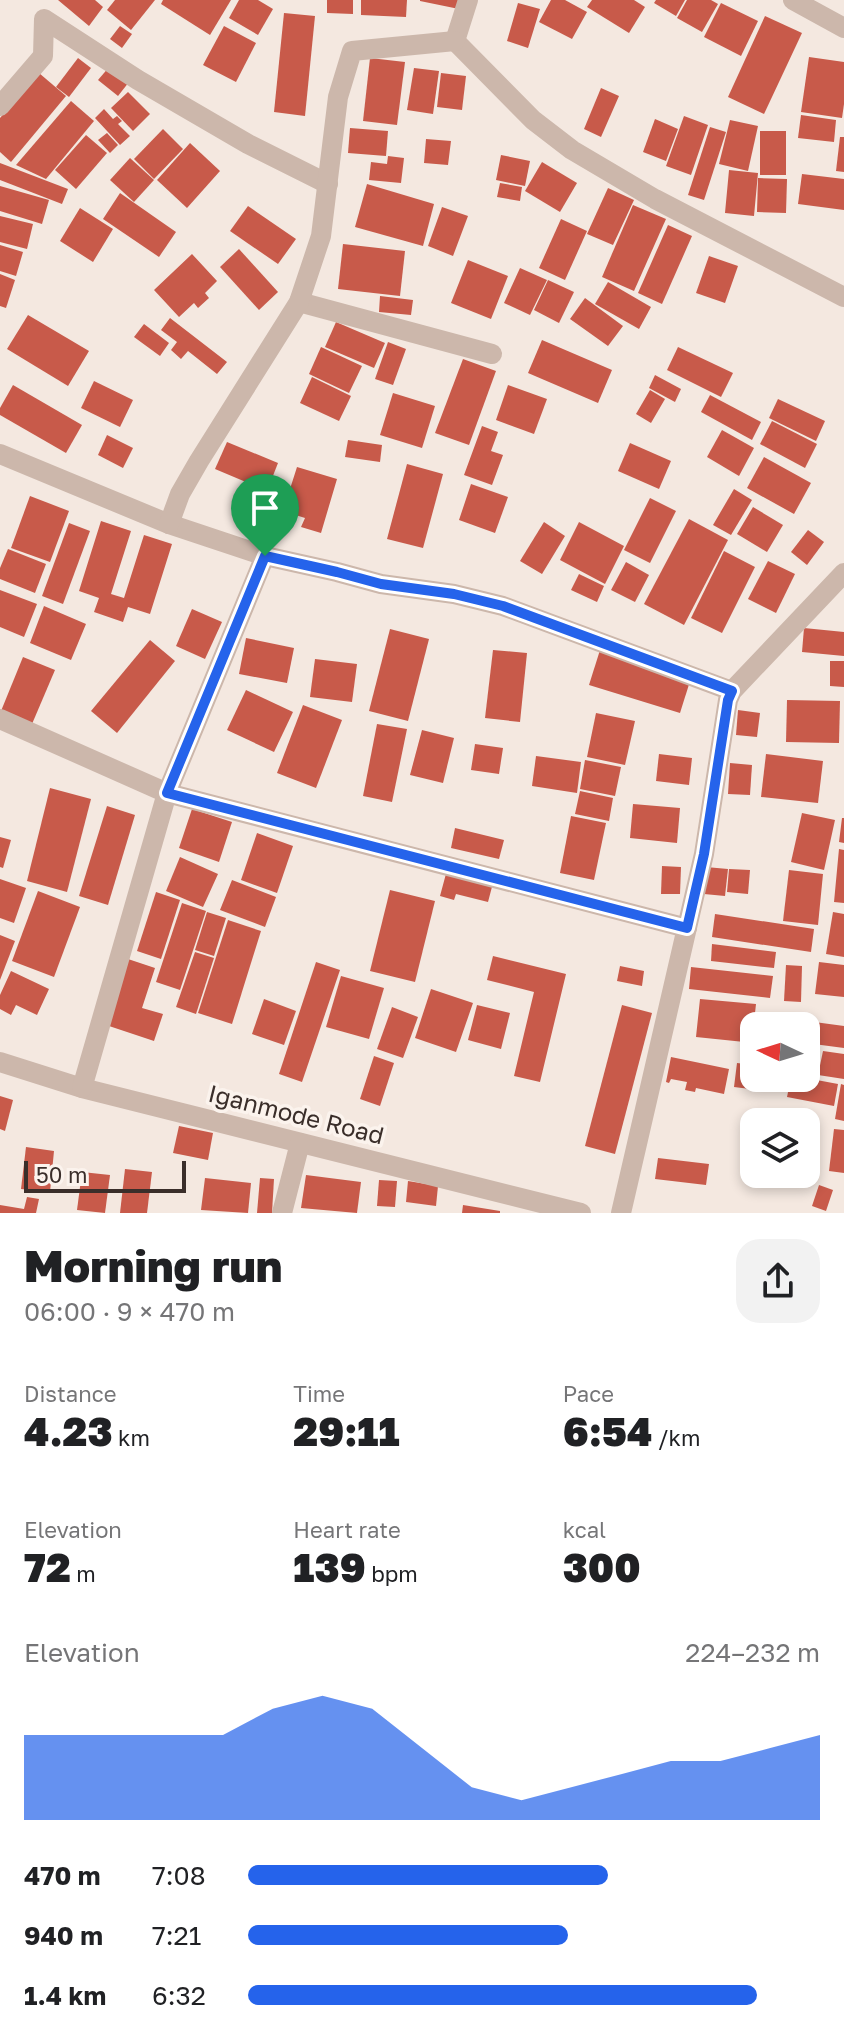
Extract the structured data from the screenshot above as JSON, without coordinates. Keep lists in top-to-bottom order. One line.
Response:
{"streets":{"street":["Iganmode Road"]},"scale_bar":"50 m","north":"left","page":{"scale":"50 m","heading":["Morning run","06:00 · 9 × 470 m"],"stats":[["Distance","4.23 km"],["Time","29:11"],["Pace","6:54 /km"],["Elevation","72 m"],["Heart rate","139 bpm"],["kcal","300"]],"chart":["Elevation","224–232 m"],"list":[{"name":"470 m","note":"7:08"},{"name":"940 m","note":"7:21"},{"name":"1.4 km","note":"6:32"}]}}
